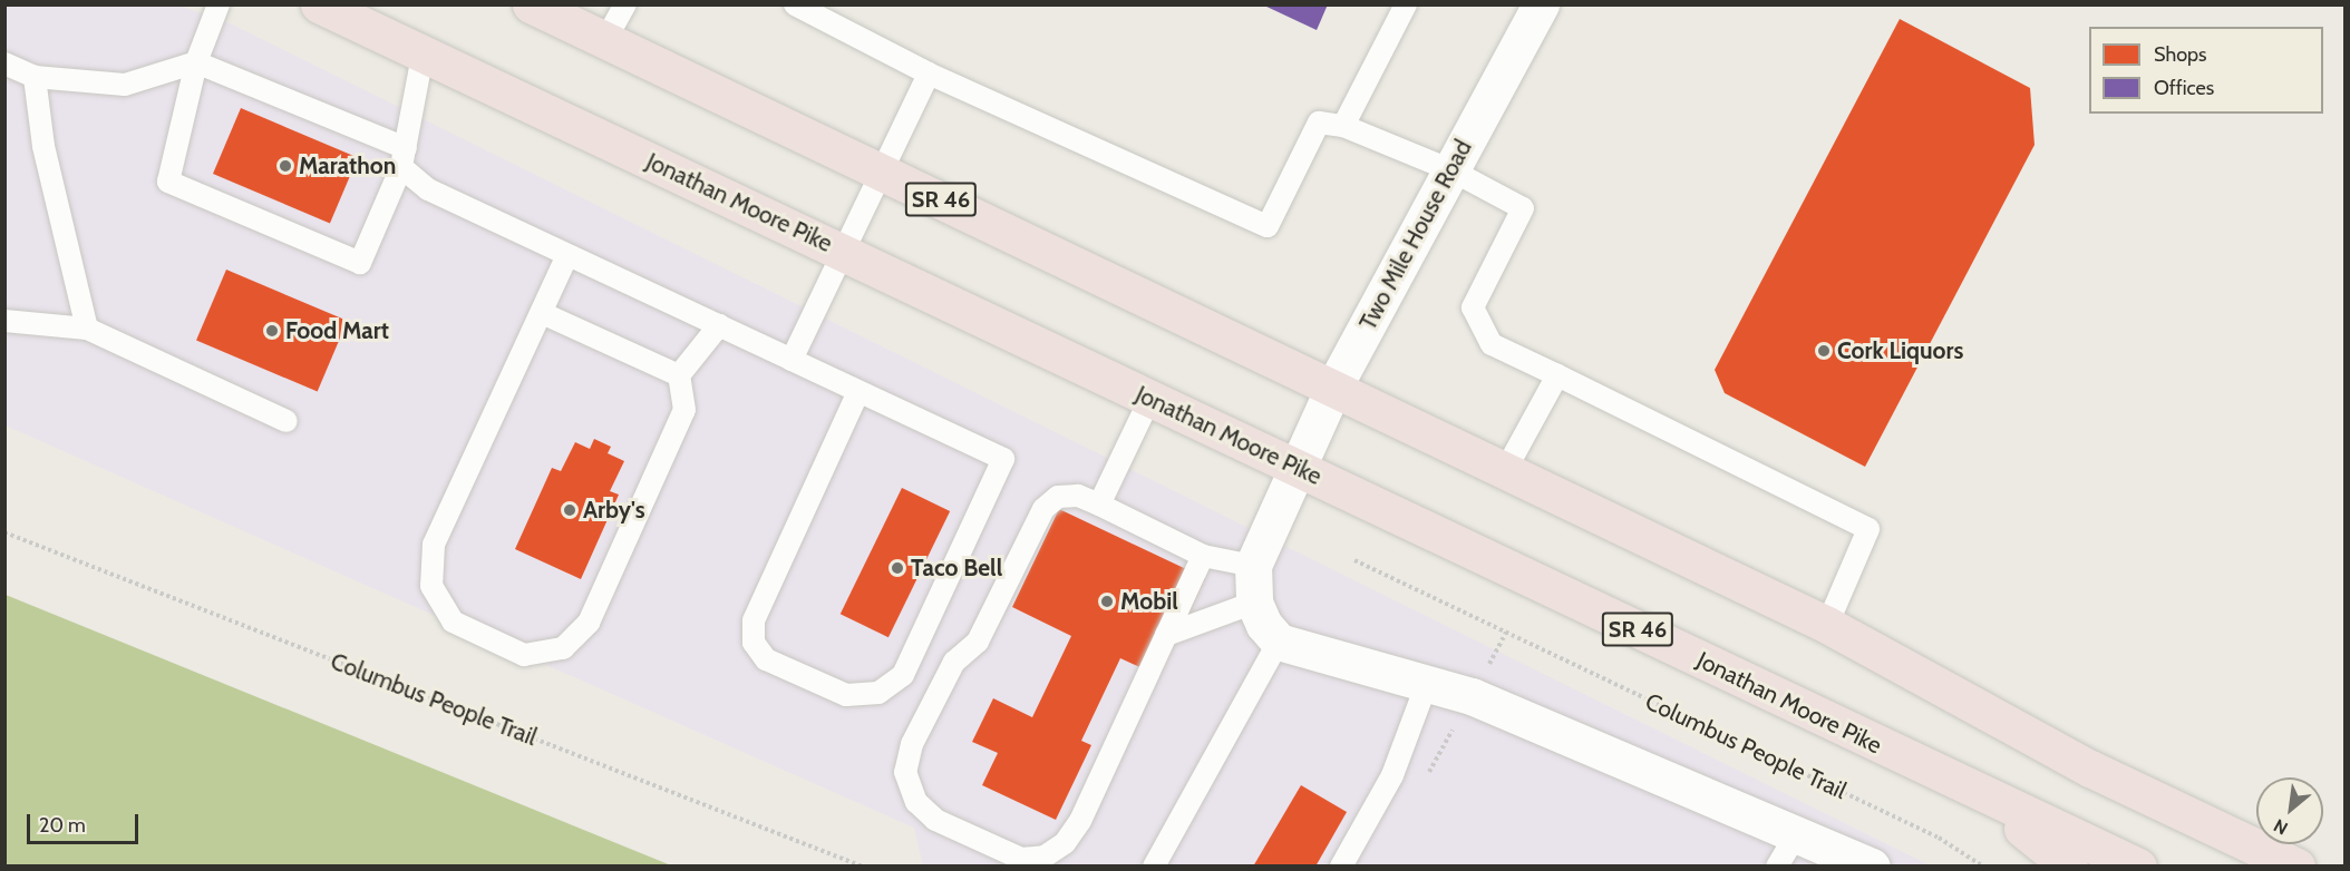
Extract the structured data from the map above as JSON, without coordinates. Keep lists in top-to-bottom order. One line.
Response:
{"streets":{"highway":["SR 46","Jonathan Moore Pike"],"street":["Two Mile House Road"],"path":["Columbus People Trail"]},"crossings":[["SR 46","Two Mile House Road"],["Jonathan Moore Pike","Two Mile House Road"]],"places":["Marathon","Food Mart","Cork Liquors","Arby's","Taco Bell","Mobil"],"legend":["Shops","Offices"],"scale_bar":"20 m","north":"bottom left"}
